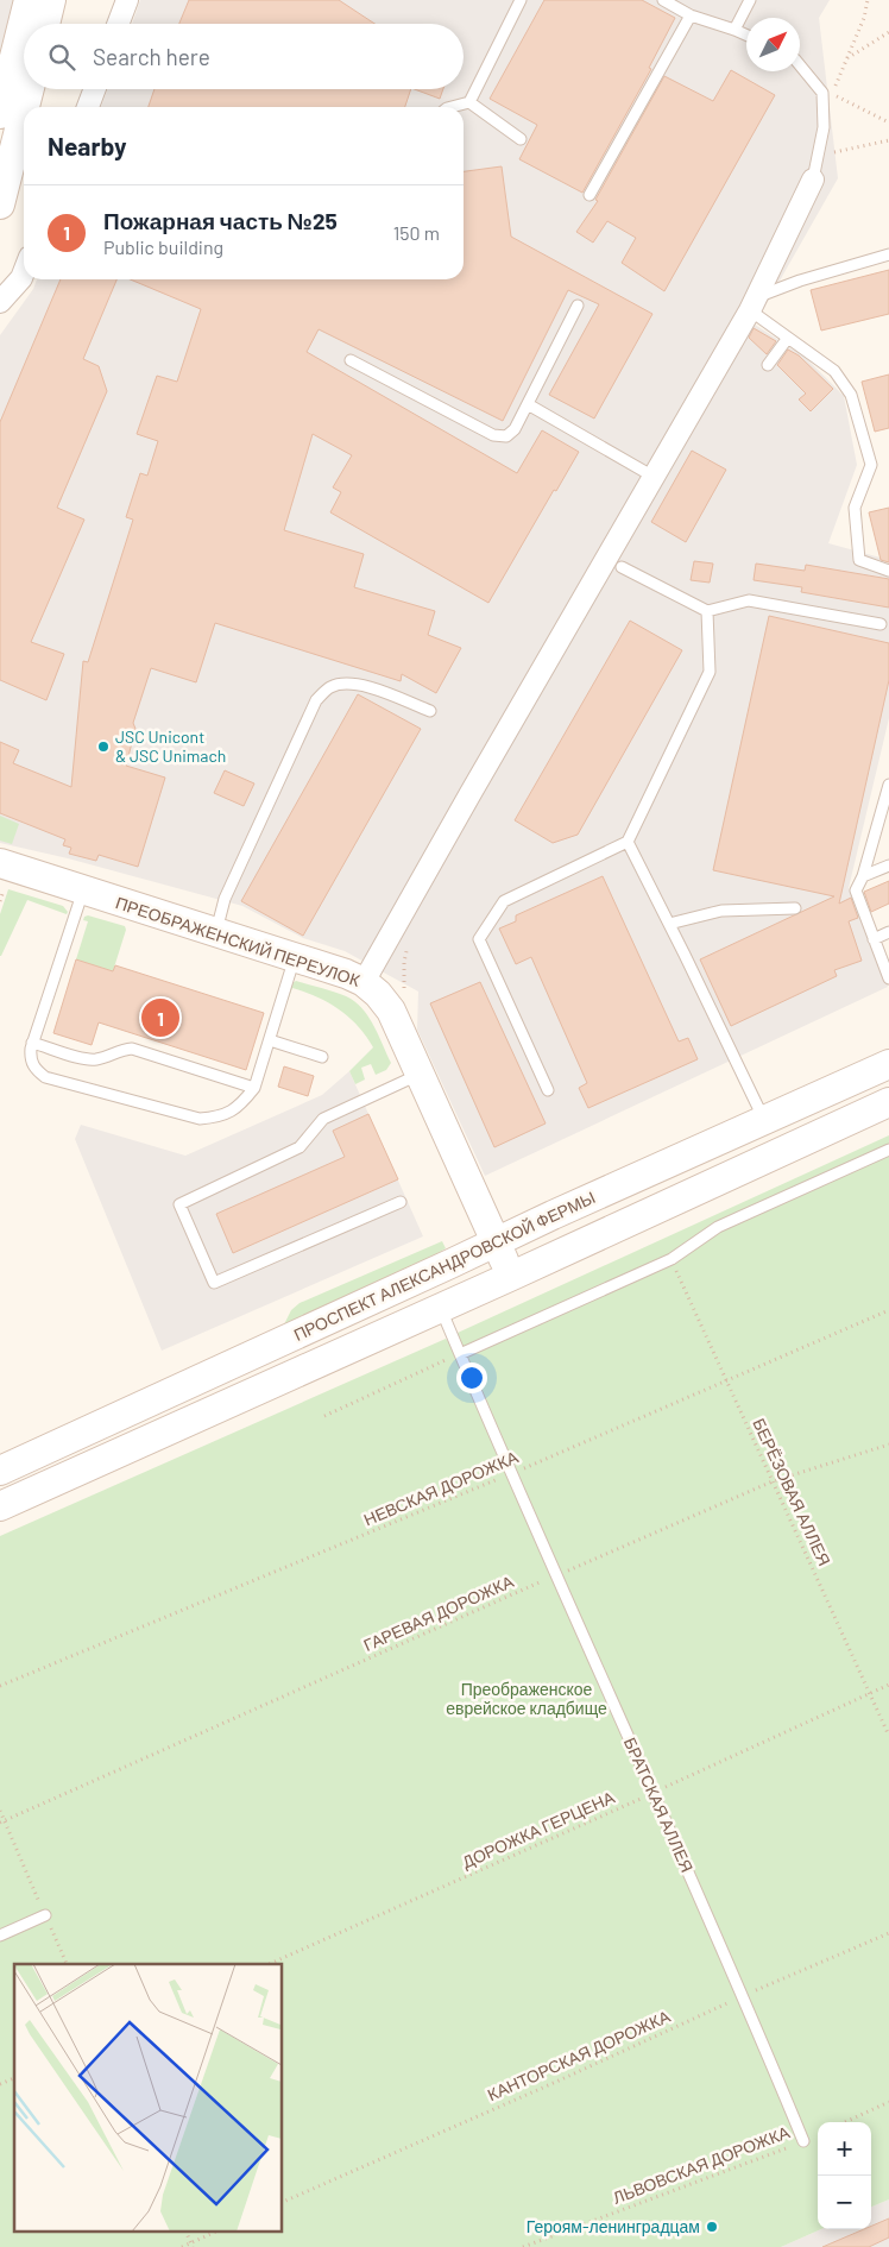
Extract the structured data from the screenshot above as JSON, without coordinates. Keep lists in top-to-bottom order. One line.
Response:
{"streets":{"main road":["ПРЕОБРАЖЕНСКИЙ ПЕРЕУЛОК","ПРОСПЕКТ АЛЕКСАНДРОВСКОЙ ФЕРМЫ"],"lane":["БРАТСКАЯ АЛЛЕЯ"],"path":["НЕВСКАЯ ДОРОЖКА","БЕРЁЗОВАЯ АЛЛЕЯ","ГАРЕВАЯ ДОРОЖКА","ДОРОЖКА ГЕРЦЕНА","КАНТОРСКАЯ ДОРОЖКА","ЛЬВОВСКАЯ ДОРОЖКА"]},"crossings":[["ПРЕОБРАЖЕНСКИЙ ПЕРЕУЛОК","ПРОСПЕКТ АЛЕКСАНДРОВСКОЙ ФЕРМЫ"],["НЕВСКАЯ ДОРОЖКА","БЕРЁЗОВАЯ АЛЛЕЯ"],["НЕВСКАЯ ДОРОЖКА","БРАТСКАЯ АЛЛЕЯ"],["БЕРЁЗОВАЯ АЛЛЕЯ","ГАРЕВАЯ ДОРОЖКА"],["БЕРЁЗОВАЯ АЛЛЕЯ","ДОРОЖКА ГЕРЦЕНА"],["ГАРЕВАЯ ДОРОЖКА","БРАТСКАЯ АЛЛЕЯ"],["БРАТСКАЯ АЛЛЕЯ","ДОРОЖКА ГЕРЦЕНА"],["БРАТСКАЯ АЛЛЕЯ","КАНТОРСКАЯ ДОРОЖКА"],["БРАТСКАЯ АЛЛЕЯ","ЛЬВОВСКАЯ ДОРОЖКА"]],"parks":["Преображенское еврейское кладбище"],"places":["JSC Unicont & JSC Unimach","Героям-ленинградцам"],"north":"top right","page":{"search":"Search here","heading":"Nearby","list":[{"mark":"1","name":"Пожарная часть №25","note":"Public building","value":"150 m"}],"pins":"1","map_buttons":["+","−"]}}
